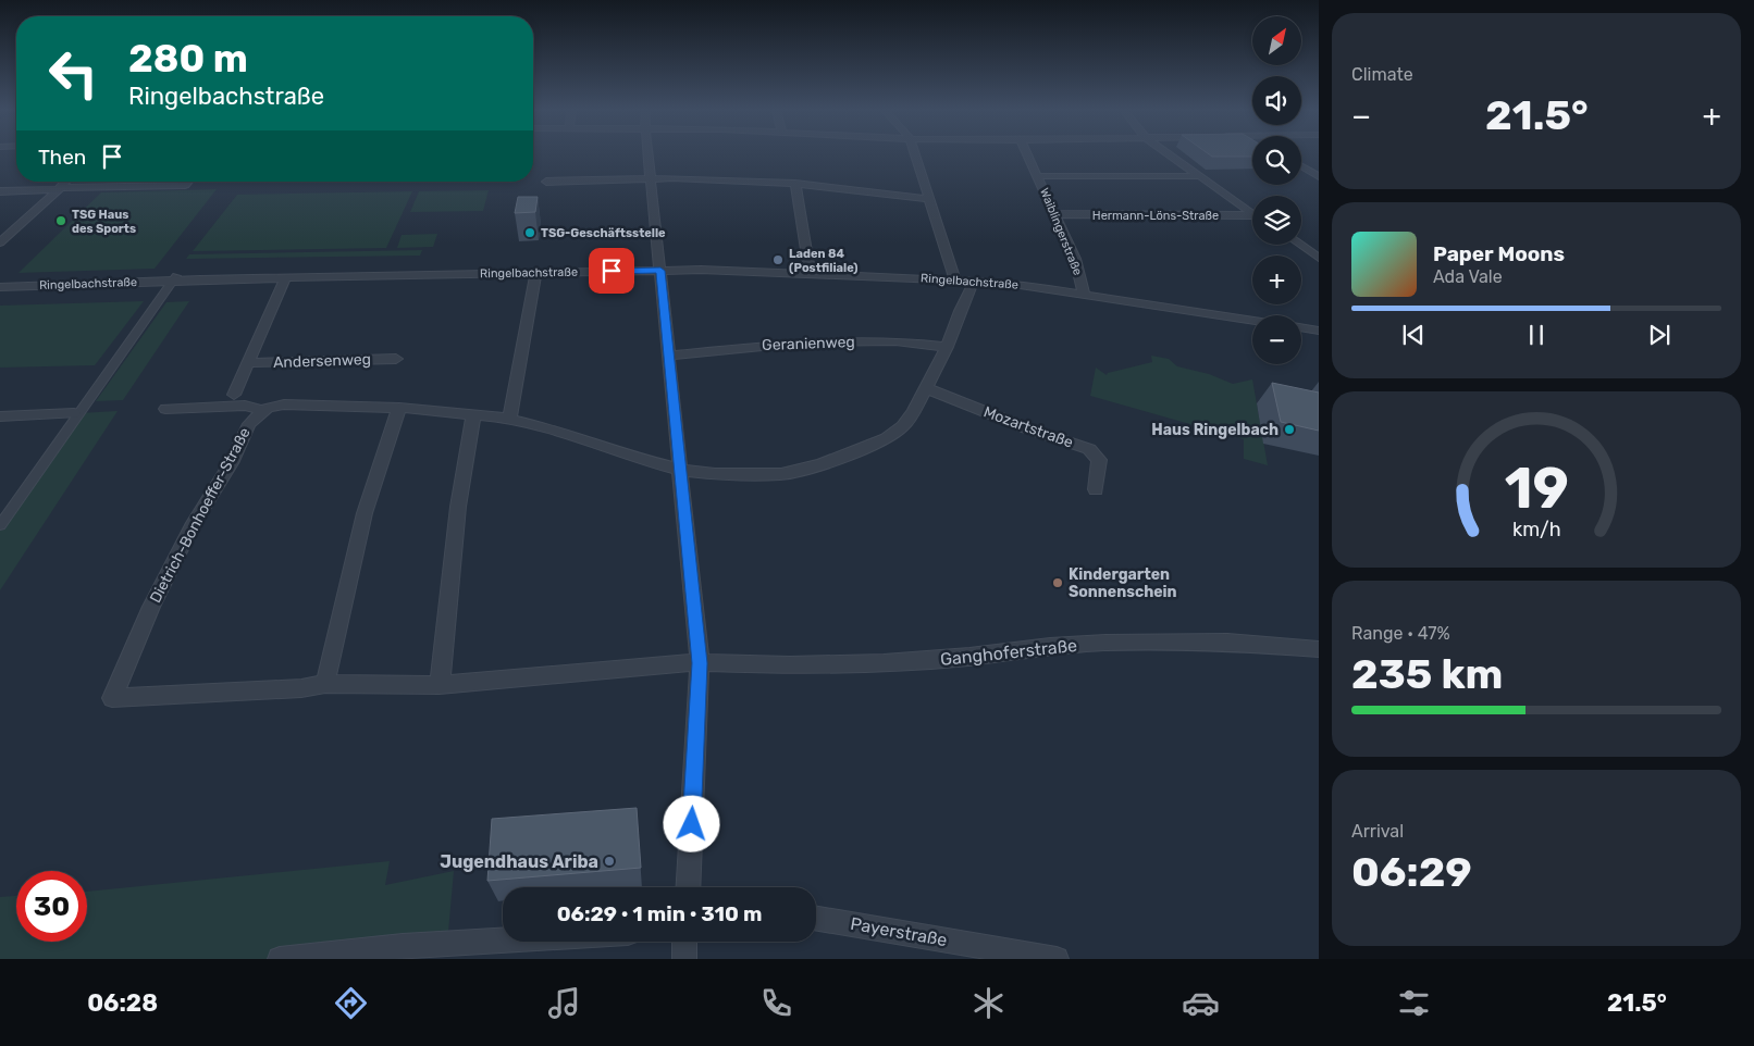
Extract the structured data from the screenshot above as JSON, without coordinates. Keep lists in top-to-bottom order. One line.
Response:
{"streets":{"street":["Hermann-Löns-Straße","Waiblingerstraße","Ringelbachstraße","Geranienweg","Andersenweg","Mozartstraße","Dietrich-Bonhoeffer-Straße","Ganghoferstraße","Payerstraße"]},"crossings":[["Hermann-Löns-Straße","Waiblingerstraße"],["Waiblingerstraße","Ringelbachstraße"],["Ringelbachstraße","Andersenweg"],["Dietrich-Bonhoeffer-Straße","Ganghoferstraße"]],"places":["TSG Haus des Sports","TSG-Geschäftsstelle","Laden 84 (Postfiliale)","Haus Ringelbach","Kindergarten Sonnenschein","Jugendhaus Ariba"],"north":"top right","page":{"tile":["Climate",["Range · 47%","235 km"],["Arrival","06:29"]],"map_buttons":["+","−"],"turn":["280 m","Ringelbachstraße"],"heat":["−","21.5°","+"],"then":"Then","song":["Paper Moons","Ada Vale"],"limit":"30","trip":"06:29 · 1 min · 310 m","tabs":["06:28","21.5°"],"gauge":["19","km/h"]}}
